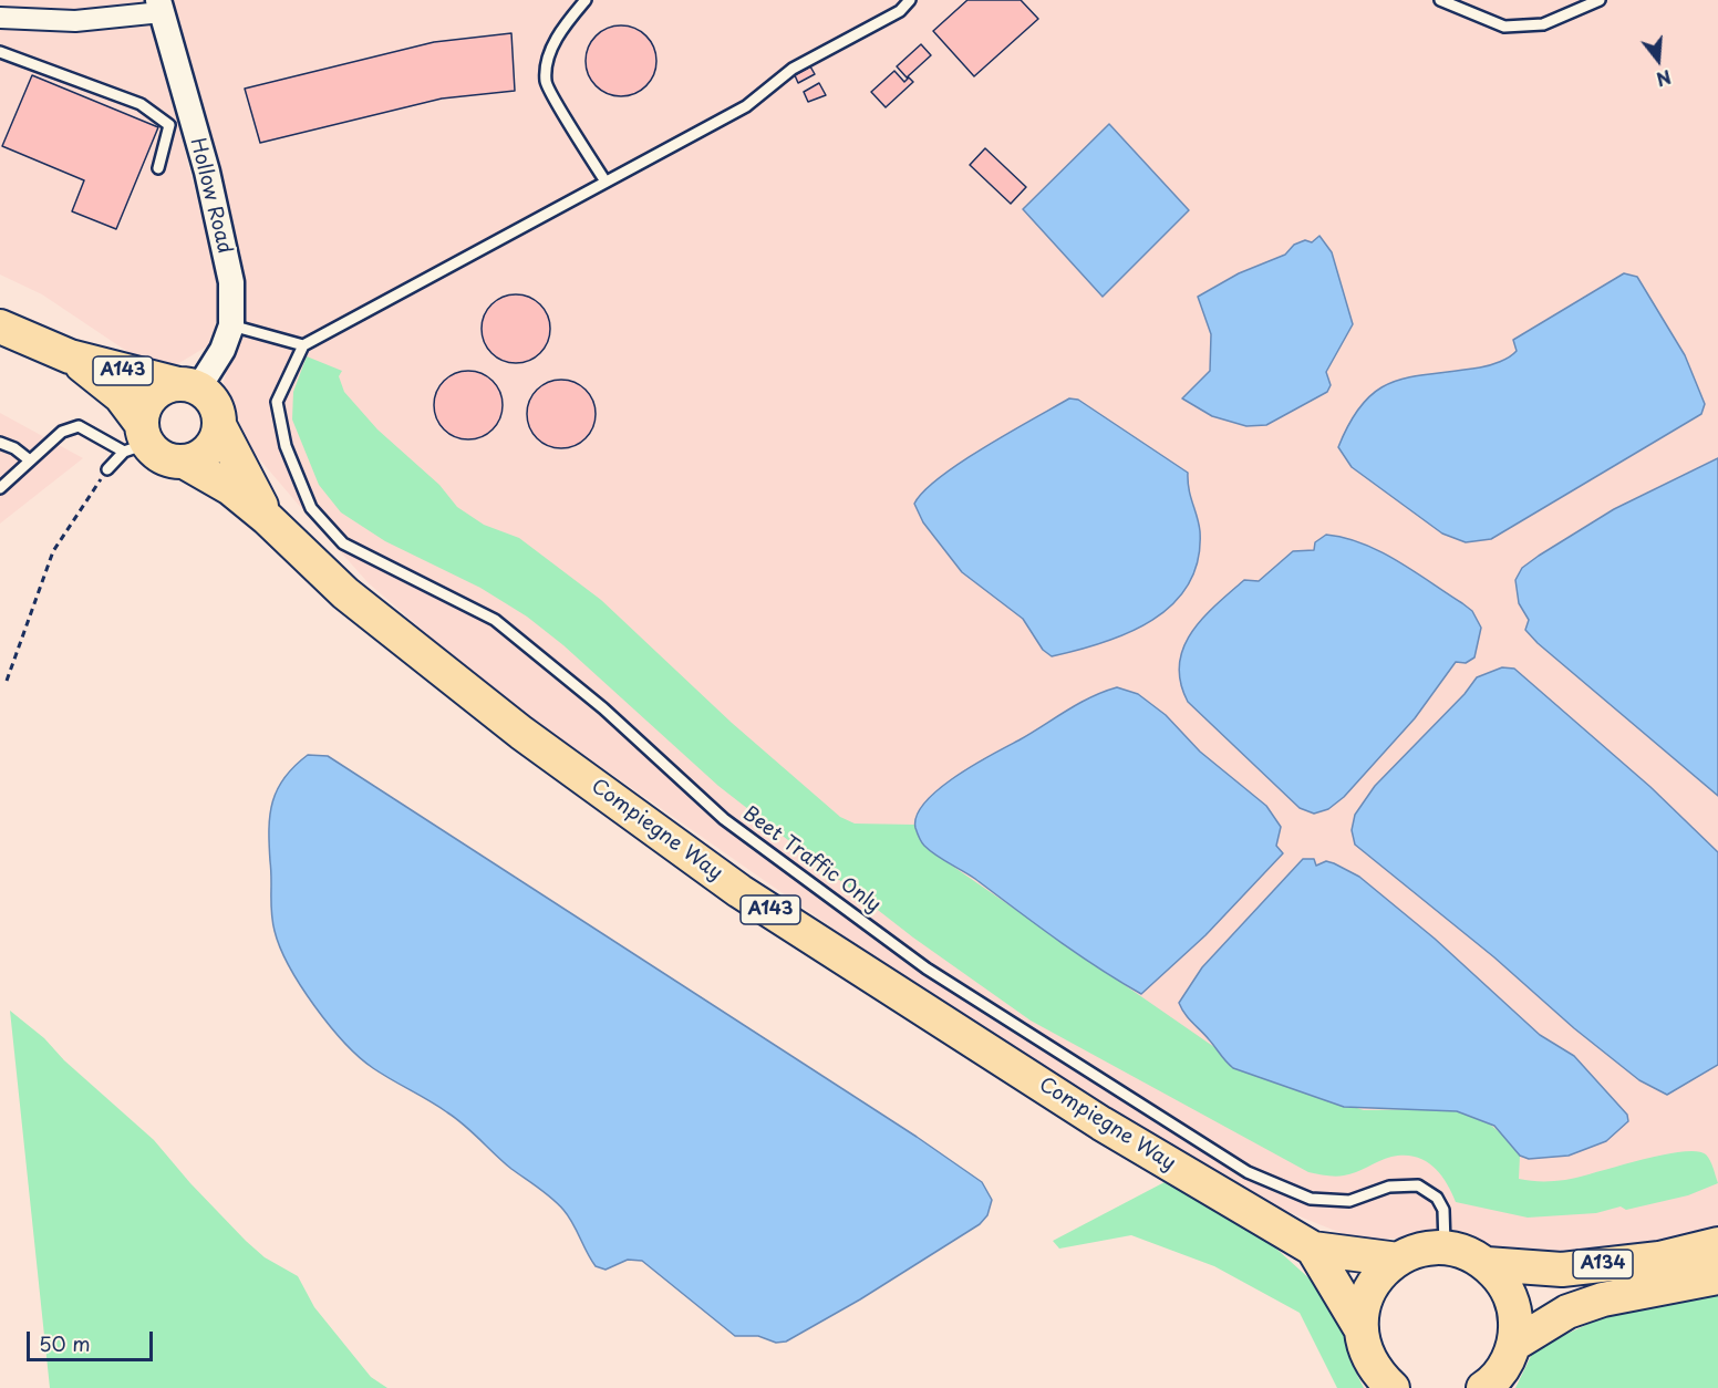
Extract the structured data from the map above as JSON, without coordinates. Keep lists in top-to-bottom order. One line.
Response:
{"streets":{"highway":["A143","Compiegne Way","A134"],"street":["Hollow Road"],"lane":["Beet Traffic Only"]},"crossings":[["Hollow Road","A143"],["Hollow Road","Compiegne Way"],["A143","Compiegne Way"]],"scale_bar":"50 m","north":"bottom"}
